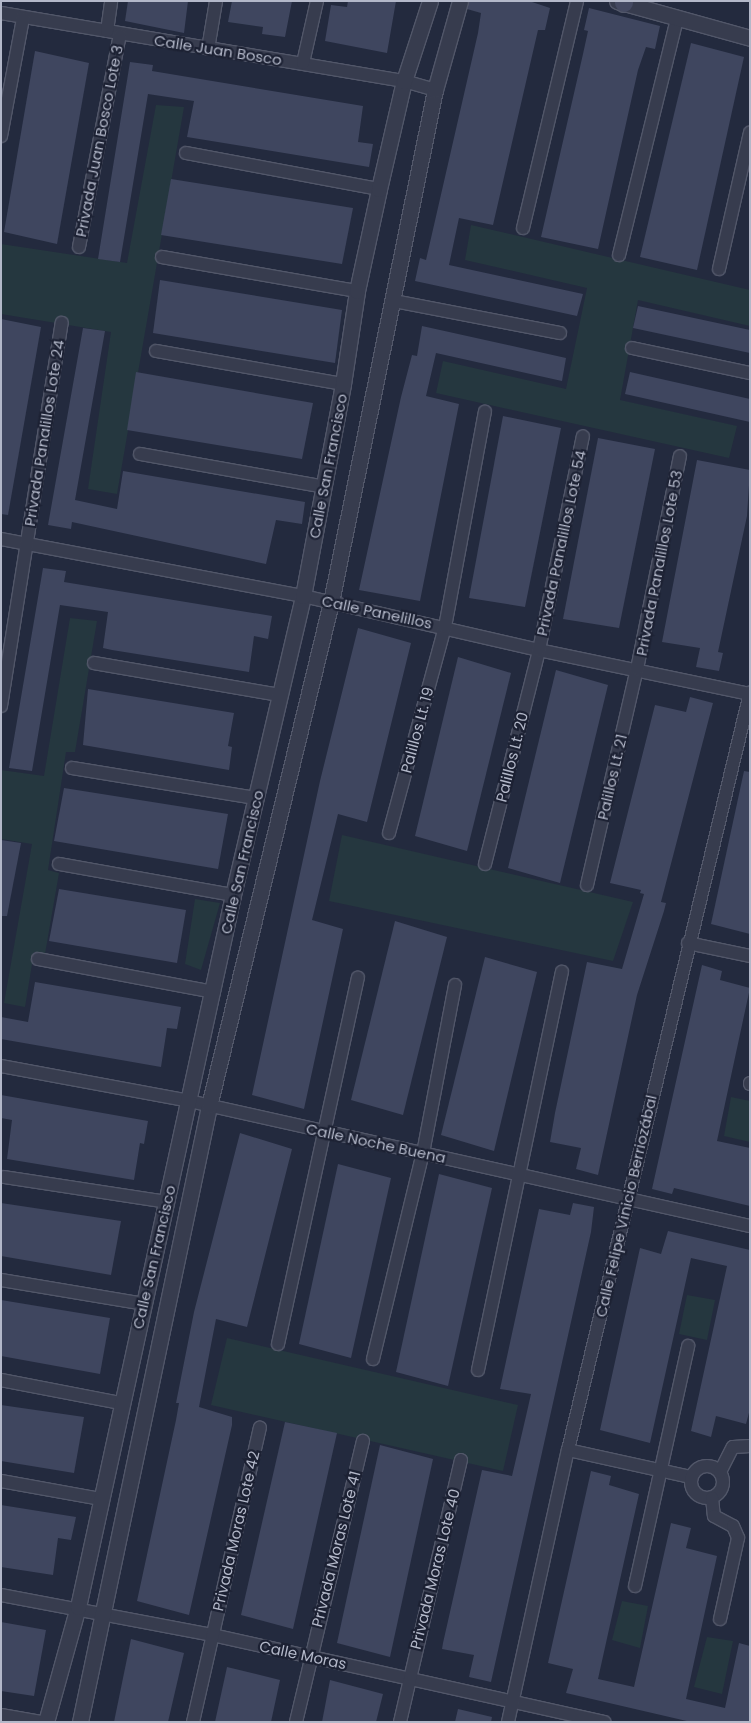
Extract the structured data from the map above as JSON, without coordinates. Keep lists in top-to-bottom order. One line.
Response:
{"streets":{"street":["Calle Juan Bosco","Privada Juan Bosco Lote 3","Privada Panalillos Lote 24","Calle San Francisco","Privada Panalillos Lote 54","Privada Panalillos Lote 53","Calle Panelillos","Palillos Lt. 19","Palillos Lt. 20","Palillos Lt. 21","Calle Noche Buena","Calle Felipe Vinicio Berriozábal","Privada Moras Lote 42","Privada Moras Lote 41","Privada Moras Lote 40","Calle Moras"]},"crossings":[["Calle Juan Bosco","Privada Juan Bosco Lote 3"],["Calle Juan Bosco","Calle San Francisco"],["Privada Panalillos Lote 24","Calle Panelillos"],["Calle San Francisco","Calle Panelillos"],["Calle San Francisco","Calle Noche Buena"],["Calle San Francisco","Calle Moras"],["Privada Panalillos Lote 54","Calle Panelillos"],["Privada Panalillos Lote 54","Palillos Lt. 20"],["Privada Panalillos Lote 53","Calle Panelillos"],["Privada Panalillos Lote 53","Palillos Lt. 21"],["Calle Panelillos","Palillos Lt. 19"],["Calle Panelillos","Palillos Lt. 20"],["Calle Panelillos","Palillos Lt. 21"],["Calle Panelillos","Calle Felipe Vinicio Berriozábal"],["Calle Noche Buena","Calle Felipe Vinicio Berriozábal"],["Calle Felipe Vinicio Berriozábal","Calle Moras"],["Privada Moras Lote 42","Calle Moras"],["Privada Moras Lote 41","Calle Moras"],["Privada Moras Lote 40","Calle Moras"]]}
